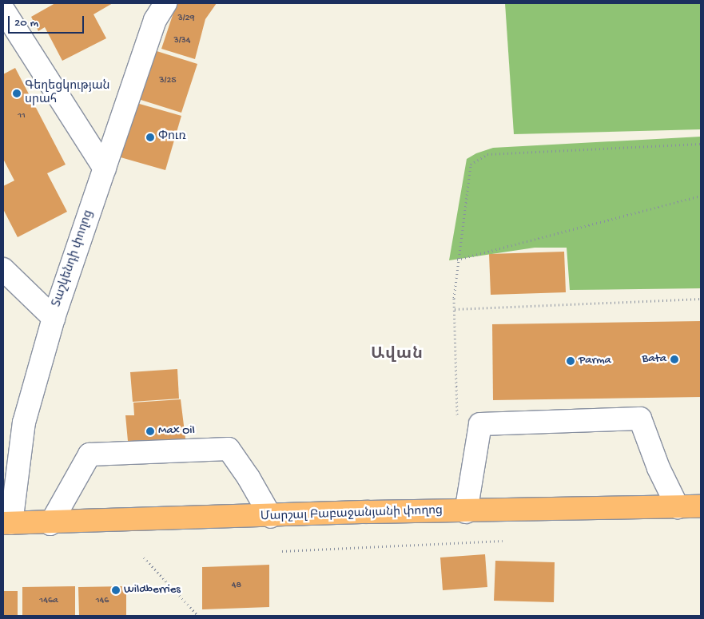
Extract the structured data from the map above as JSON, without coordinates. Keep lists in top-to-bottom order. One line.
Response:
{"streets":{"main road":["Մարշալ Բաբաջանյանի փողոց"],"street":["Տաշկենդի փողոց"]},"crossings":[["Տաշկենդի փողոց","Մարշալ Բաբաջանյանի փողոց"]],"districts":["Ավան"],"places":["Գեղեցկության սրահ","Փուռ","Bata","Parma","Max Oil","Wildberries"],"house_numbers":["3/29","3/34","3/25","11","48","146a","146"],"scale_bar":"20 m"}
